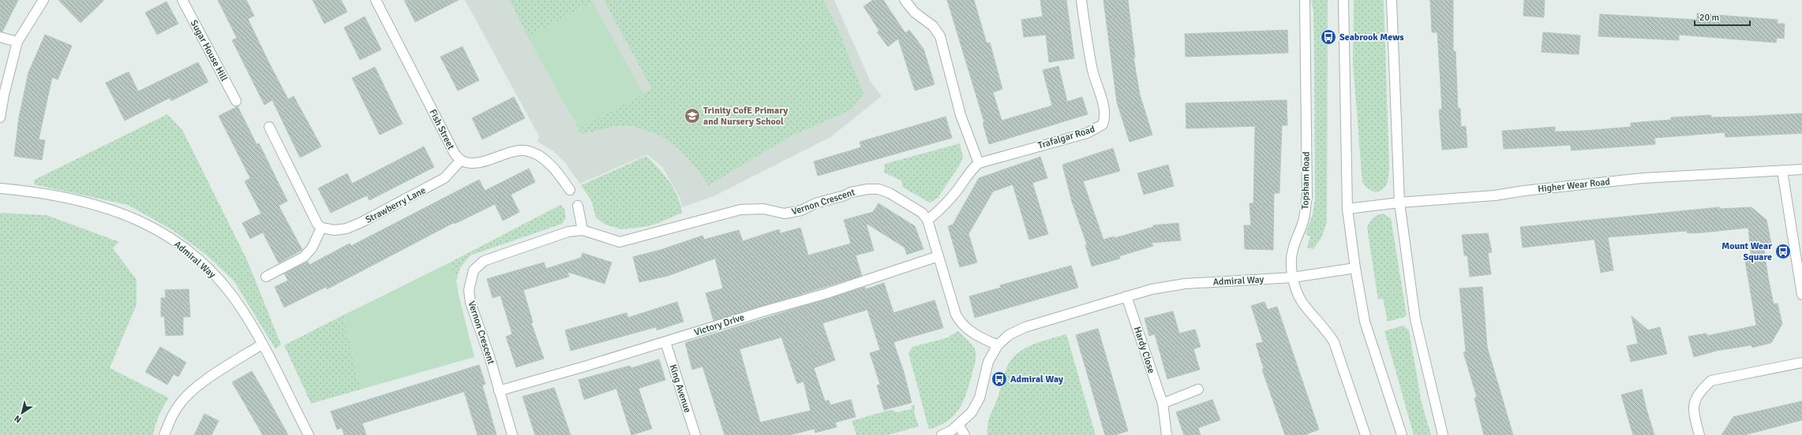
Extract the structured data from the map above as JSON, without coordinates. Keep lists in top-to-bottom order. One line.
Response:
{"streets":{"street":["Sugar House Hill","Fish Street","Trafalgar Road","Topsham Road","Higher Wear Road","Vernon Crescent","Strawberry Lane","Admiral Way","Victory Drive","Hardy Close","King Avenue"]},"crossings":[["Fish Street","Strawberry Lane"],["Trafalgar Road","Vernon Crescent"],["Topsham Road","Admiral Way"],["Vernon Crescent","Admiral Way"],["Vernon Crescent","Victory Drive"],["Admiral Way","Hardy Close"],["Victory Drive","King Avenue"]],"places":{"bus stop":["Seabrook Mews","Mount Wear Square","Admiral Way"],"school or university":["Trinity CofE Primary and Nursery School"]},"scale_bar":"20 m","north":"bottom left"}
